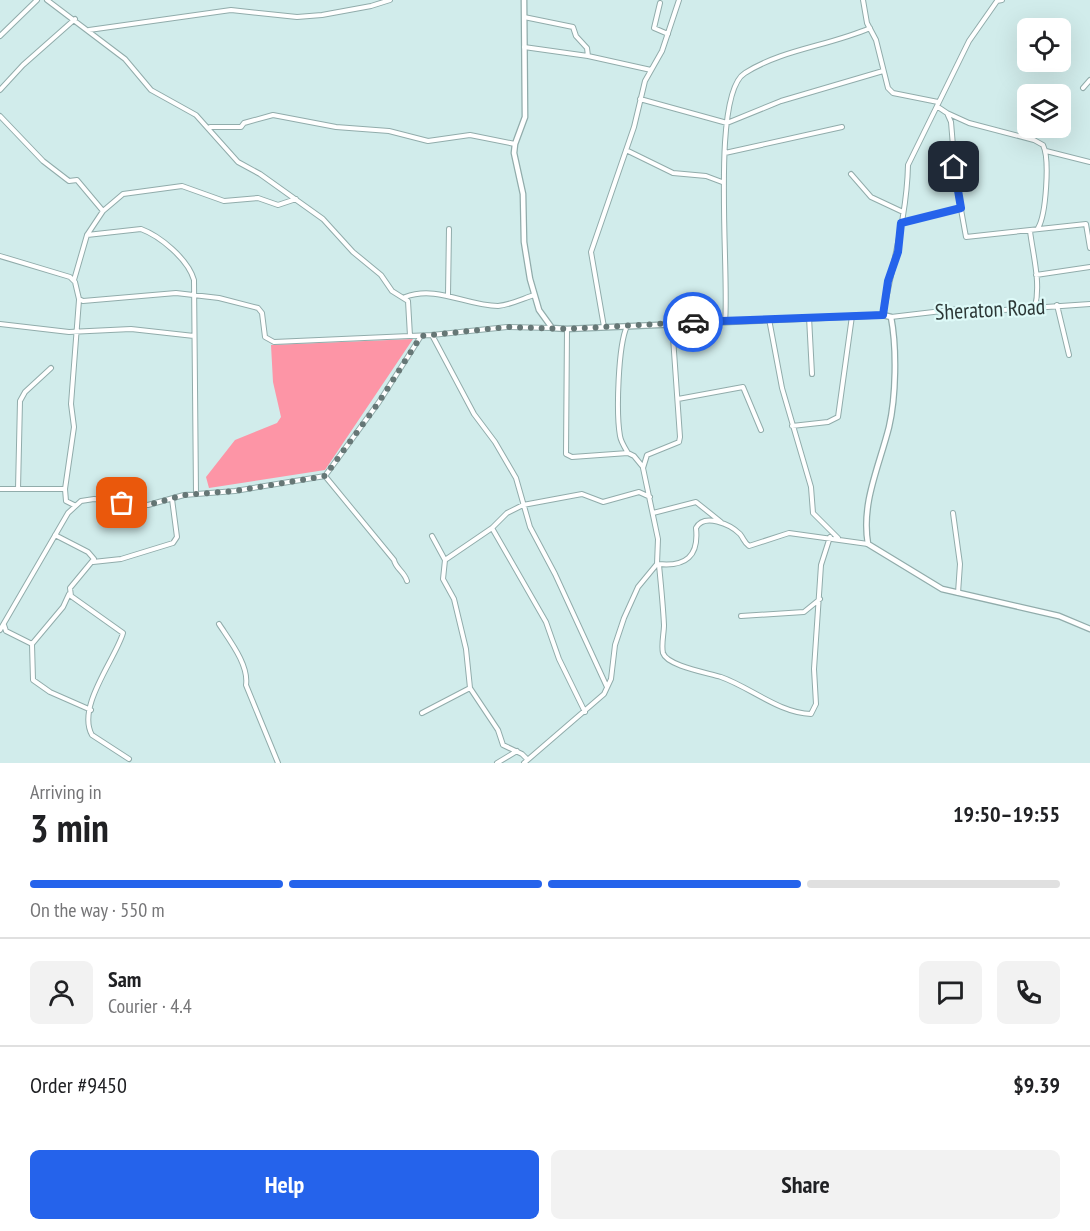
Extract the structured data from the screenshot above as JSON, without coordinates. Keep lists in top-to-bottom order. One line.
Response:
{"streets":{"street":["Sheraton Road"]},"page":{"heading":["3 min","Arriving in","19:50–19:55"],"panel":["Sam","Courier · 4.4","Order #9450","$9.39"],"bar":"On the way · 550 m","buttons":["Help","Share"]}}
